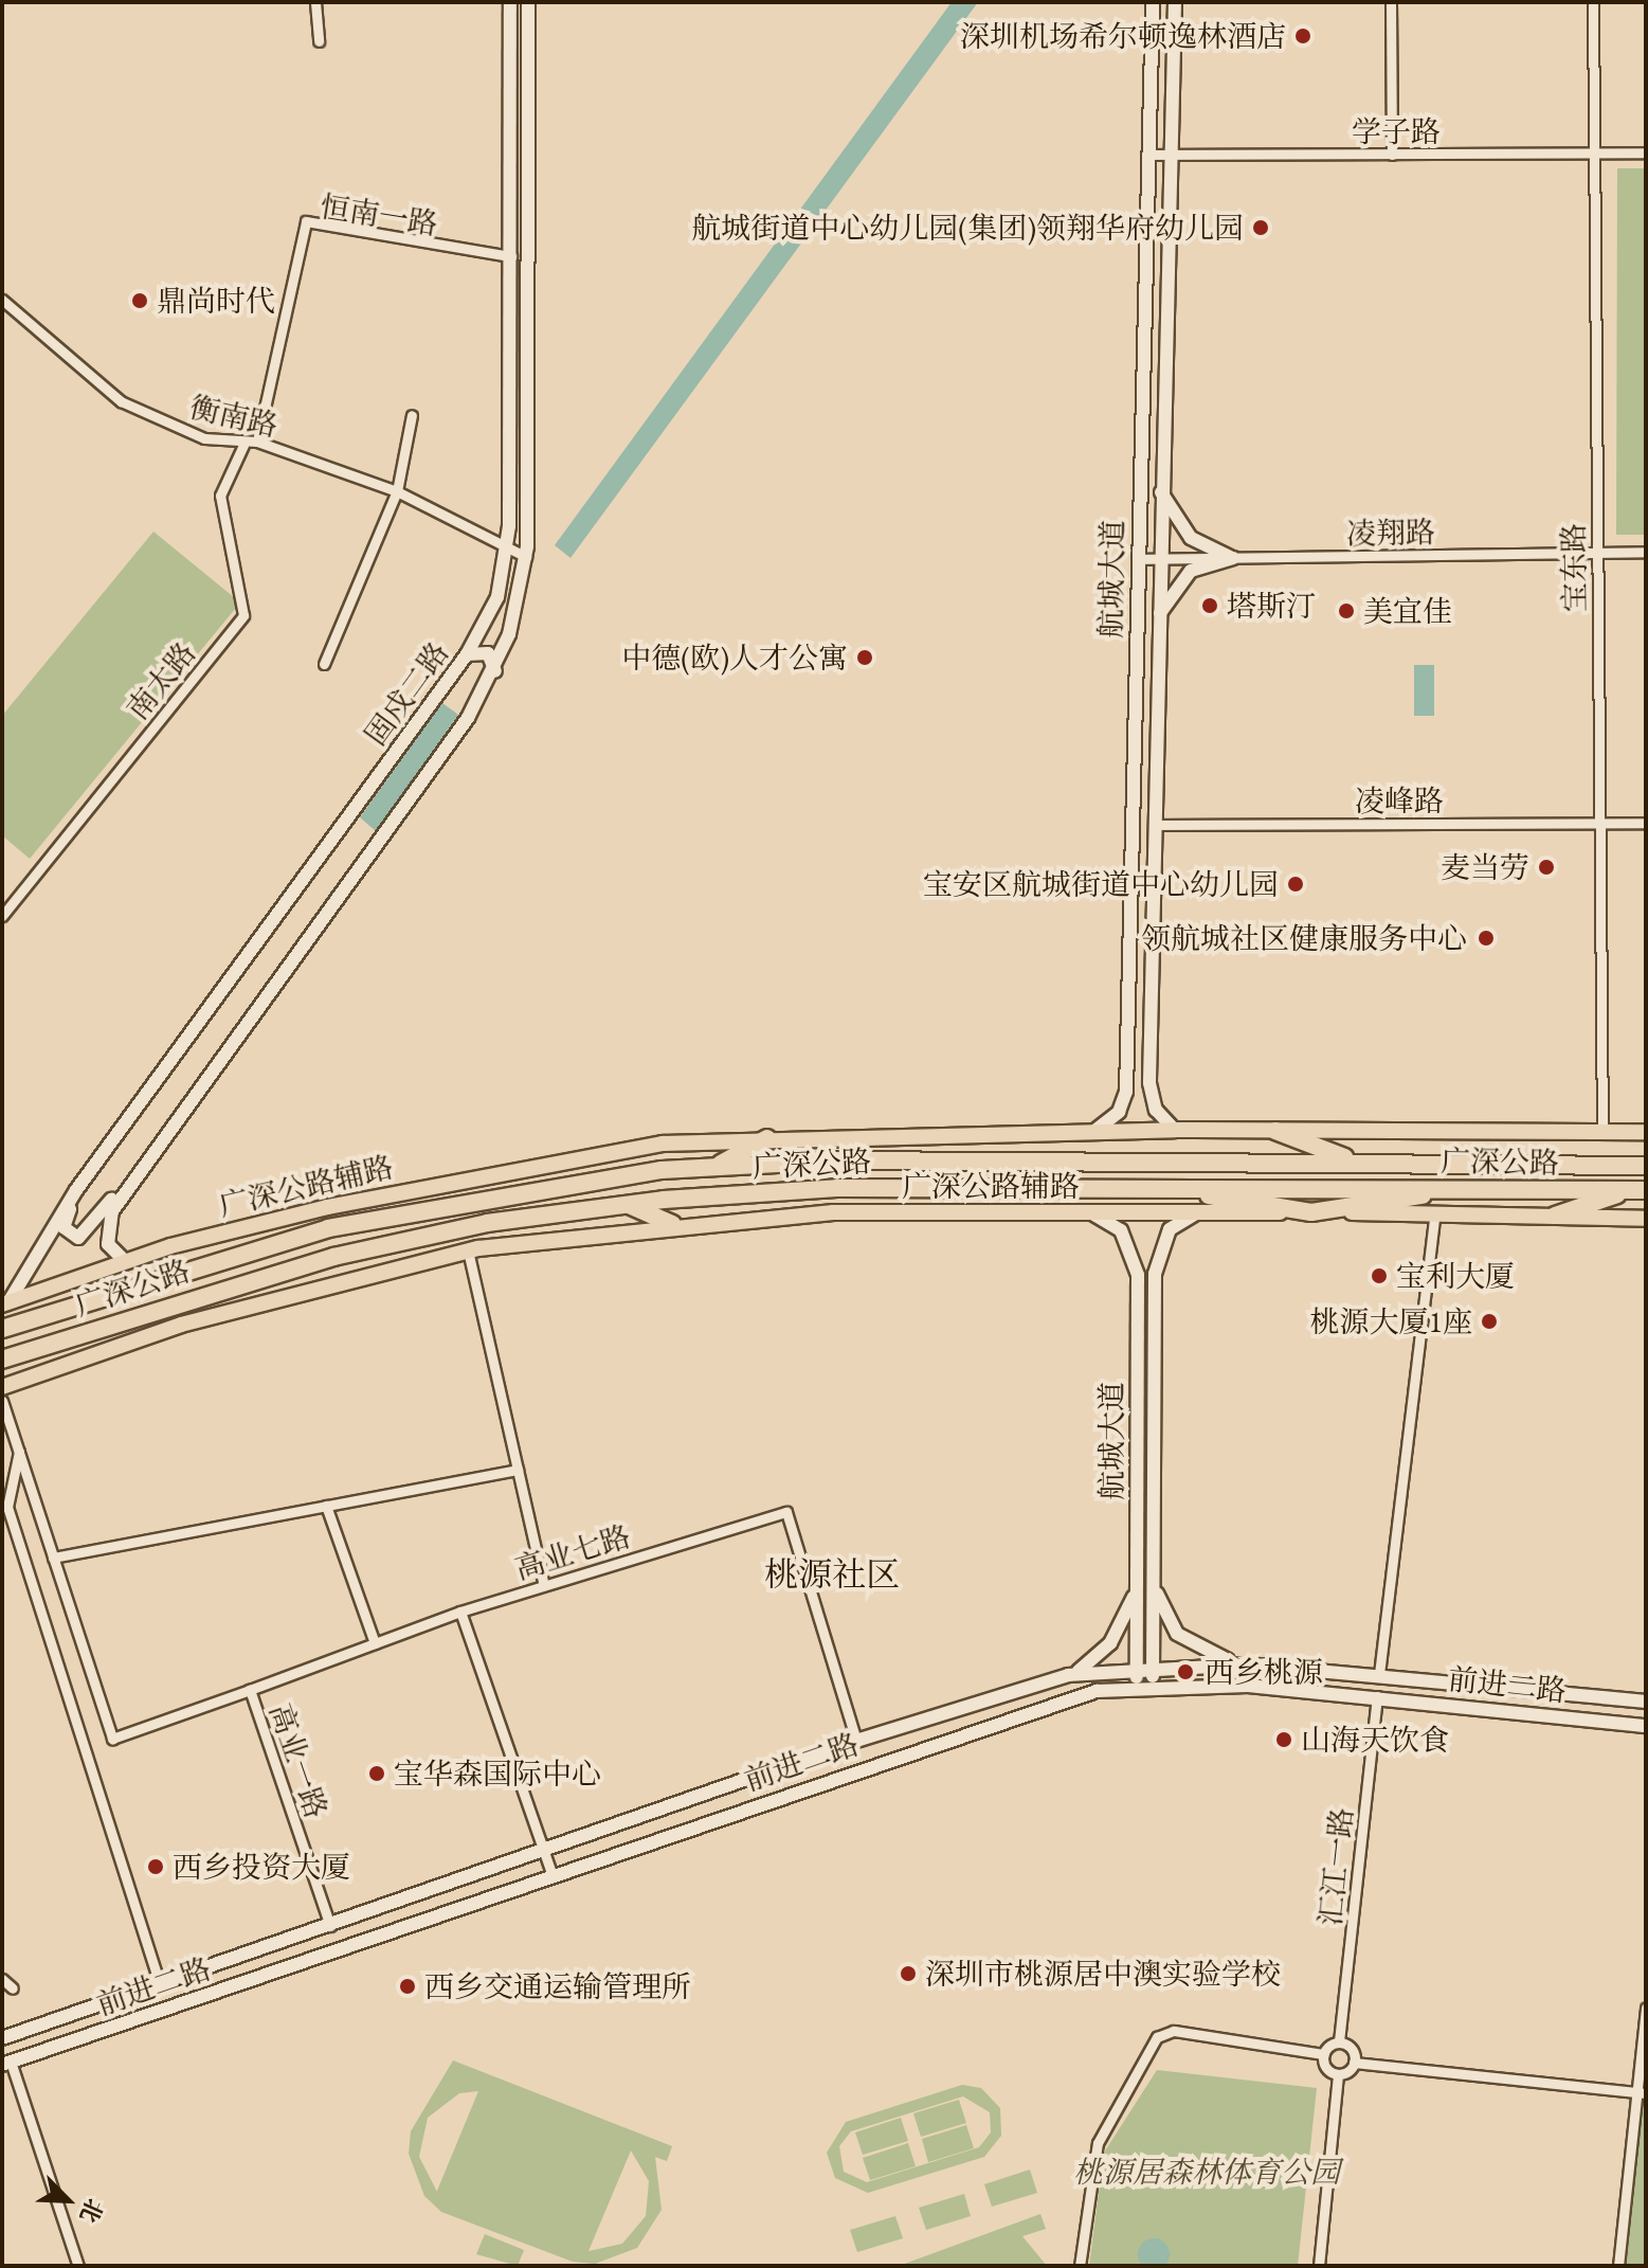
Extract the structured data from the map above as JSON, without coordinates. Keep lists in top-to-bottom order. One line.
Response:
{"streets":{"highway":["广深公路"],"main road":["航城大道","固戍二路","广深公路辅路","前进二路"],"street":["学子路","恒南一路","衡南路","凌翔路","宝东路","南太路","凌峰路","高业七路","高业一路","汇江一路"]},"crossings":[["学子路","宝东路"],["学子路","航城大道"],["恒南一路","衡南路"],["恒南一路","固戍二路"],["衡南路","南太路"],["衡南路","固戍二路"],["凌翔路","宝东路"],["凌翔路","航城大道"],["宝东路","凌峰路"],["宝东路","广深公路辅路"],["航城大道","凌峰路"],["航城大道","广深公路辅路"],["航城大道","前进二路"],["固戍二路","广深公路辅路"],["高业七路","前进二路"],["高业七路","高业一路"],["前进二路","高业一路"],["前进二路","汇江一路"]],"districts":["桃源社区"],"parks":["桃源居森林体育公园"],"places":["深圳机场希尔顿逸林酒店","航城街道中心幼儿园(集团)领翔华府幼儿园","鼎尚时代","塔斯汀","美宜佳","中德(欧)人才公寓","麦当劳","宝安区航城街道中心幼儿园","领航城社区健康服务中心","宝利大厦","桃源大厦1座","西乡桃源","山海天饮食","宝华森国际中心","西乡投资大厦","深圳市桃源居中澳实验学校","西乡交通运输管理所"],"north":"bottom right"}
